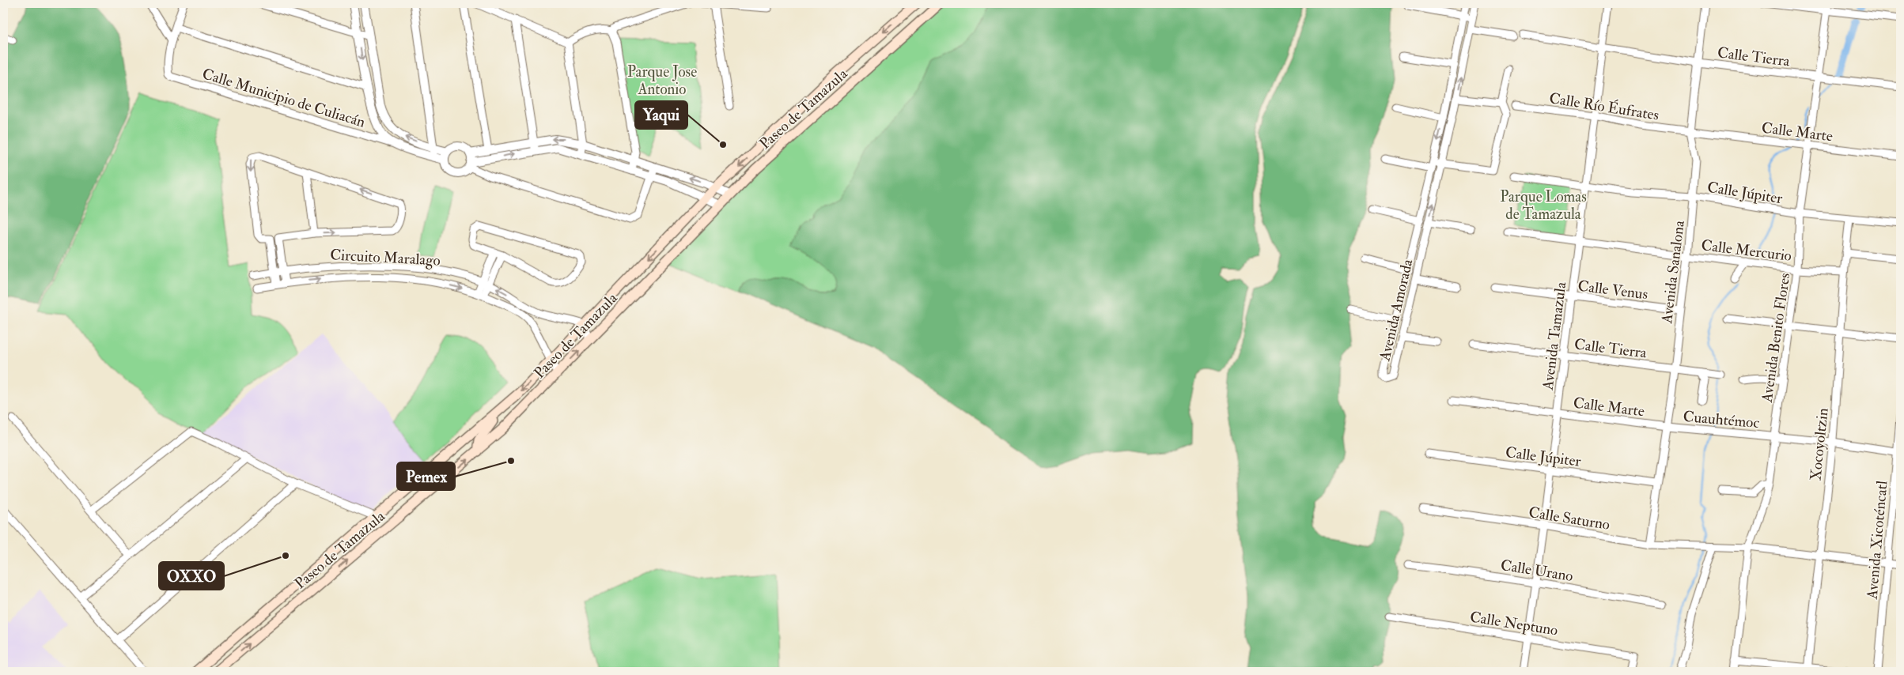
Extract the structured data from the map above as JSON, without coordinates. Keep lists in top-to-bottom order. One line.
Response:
{"streets":{"main road":["Paseo de Tamazula"],"street":["Calle Tierra","Calle Municipio de Culiacán","Calle Río Éufrates","Calle Marte","Calle Júpiter","Calle Mercurio","Circuito Maralago","Avenida Sanalona","Calle Venus","Avenida Amorada","Avenida Tamazula","Avenida Benito Flores","Cuauhtémoc","Xocoyoltzin","Calle Saturno","Avenida Xicoténcatl","Calle Urano","Calle Neptuno"]},"crossings":[["Calle Tierra","Avenida Sanalona"],["Calle Tierra","Avenida Tamazula"],["Calle Tierra","Avenida Benito Flores"],["Calle Río Éufrates","Calle Marte"],["Calle Río Éufrates","Avenida Sanalona"],["Calle Río Éufrates","Avenida Tamazula"],["Paseo de Tamazula","Circuito Maralago"],["Calle Marte","Avenida Sanalona"],["Calle Marte","Avenida Tamazula"],["Calle Marte","Avenida Benito Flores"],["Calle Marte","Cuauhtémoc"],["Calle Júpiter","Avenida Sanalona"],["Calle Júpiter","Avenida Tamazula"],["Calle Júpiter","Avenida Benito Flores"],["Calle Júpiter","Xocoyoltzin"],["Calle Mercurio","Avenida Sanalona"],["Calle Mercurio","Avenida Tamazula"],["Calle Mercurio","Avenida Benito Flores"],["Calle Mercurio","Xocoyoltzin"],["Avenida Sanalona","Calle Venus"],["Avenida Sanalona","Cuauhtémoc"],["Avenida Sanalona","Calle Saturno"],["Calle Venus","Avenida Tamazula"],["Avenida Tamazula","Calle Saturno"],["Avenida Tamazula","Calle Urano"],["Avenida Tamazula","Calle Neptuno"],["Avenida Benito Flores","Cuauhtémoc"],["Avenida Benito Flores","Calle Saturno"],["Cuauhtémoc","Xocoyoltzin"],["Cuauhtémoc","Avenida Xicoténcatl"],["Xocoyoltzin","Calle Saturno"],["Calle Saturno","Avenida Xicoténcatl"]],"parks":["Parque Jose Antonio","Parque Lomas de Tamazula"],"places":["Yaqui","Pemex","OXXO"]}
